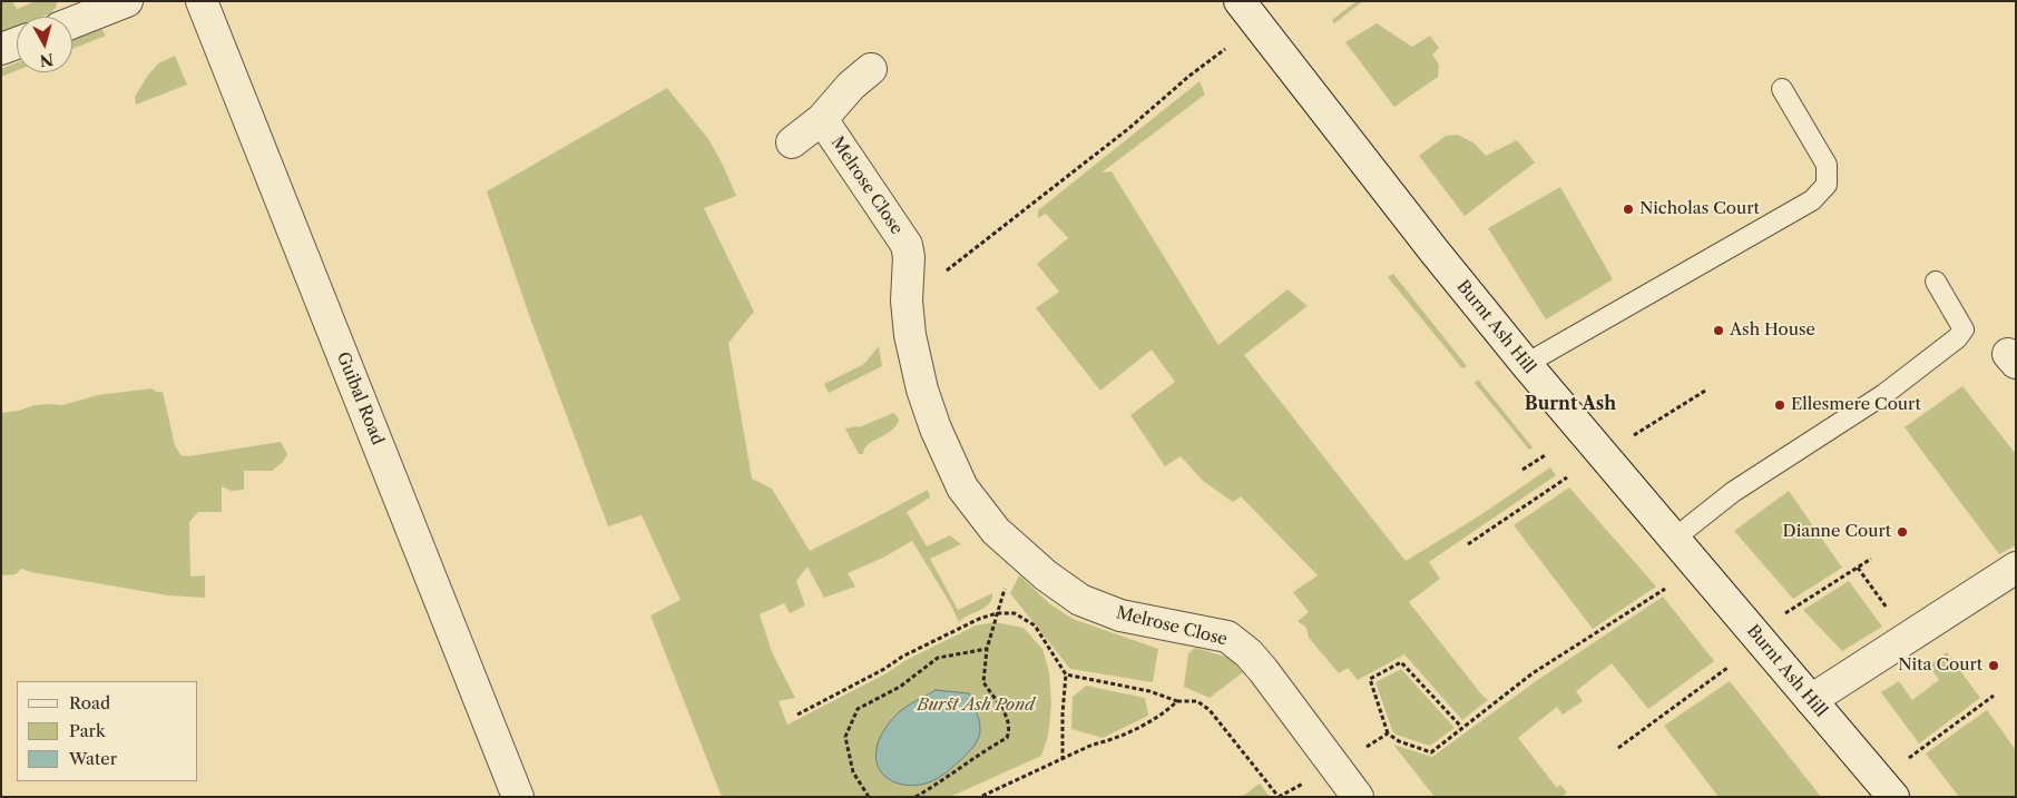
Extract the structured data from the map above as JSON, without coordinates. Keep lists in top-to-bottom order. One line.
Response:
{"streets":{"street":["Melrose Close","Burnt Ash Hill","Guibal Road"]},"districts":["Burnt Ash"],"parks":["Burst Ash Pond"],"places":["Nicholas Court","Ash House","Ellesmere Court","Dianne Court","Nita Court"],"legend":["Road","Park","Water"],"north":"bottom"}
